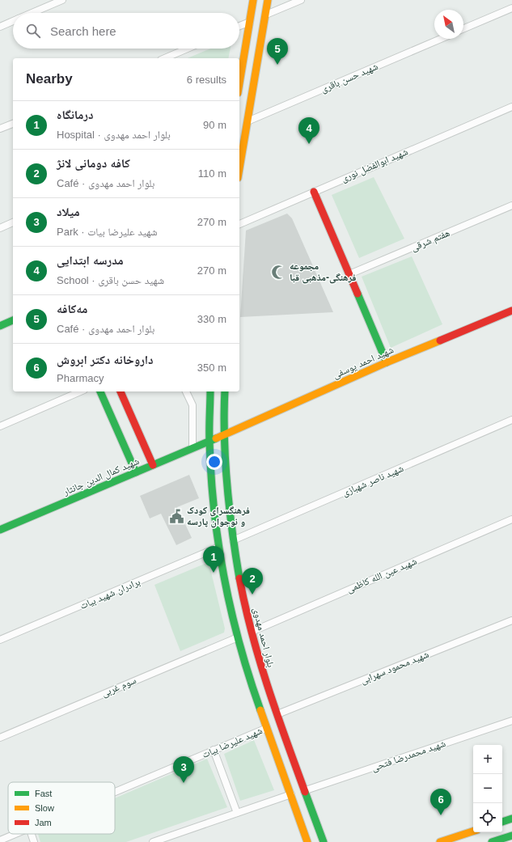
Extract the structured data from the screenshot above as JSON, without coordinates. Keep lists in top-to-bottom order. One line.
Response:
{"streets":{"main road":["شهید احمد یوسفی","شهید کمال الدین جانثار","بلوار احمد مهدوی"],"street":["شهید حسن باقری","شهید ابوالفضل نوری","هفتم شرقی","شهید ناصر شهبازی","شهید عین الله کاظمی","برادران شهید بیات","شهید محمود سهرابی","سوم غربی","شهید علیرضا بیات","شهید محمدرضا فتحی"]},"crossings":[["شهید احمد یوسفی","شهید کمال الدین جانثار"],["شهید احمد یوسفی","بلوار احمد مهدوی"],["شهید ناصر شهبازی","بلوار احمد مهدوی"],["شهید عین الله کاظمی","بلوار احمد مهدوی"],["بلوار احمد مهدوی","شهید محمود سهرابی"],["بلوار احمد مهدوی","شهید محمدرضا فتحی"]],"places":{"mosque":["مجموعه فرهنگی-مذهبی قبا"],"public building":["فرهنگسرای کودک و نوجوان پارسه"]},"legend":["Fast","Slow","Jam"],"north":"top left","page":{"search":"Search here","pins":["5","4","1","2","3","6"],"heading":["Nearby","6 results"],"list":[{"mark":"1","name":"درمانگاه","note":"Hospital · بلوار احمد مهدوی","value":"90 m"},{"mark":"2","name":"کافه دومانی لانژ","note":"Café · بلوار احمد مهدوی","value":"110 m"},{"mark":"3","name":"میلاد","note":"Park · شهید علیرضا بیات","value":"270 m"},{"mark":"4","name":"مدرسه ابتدایی","note":"School · شهید حسن باقری","value":"270 m"},{"mark":"5","name":"مه‌کافه","note":"Café · بلوار احمد مهدوی","value":"330 m"},{"mark":"6","name":"داروخانه دکتر ابروش","note":"Pharmacy","value":"350 m"}],"map_buttons":["+","−"]}}
